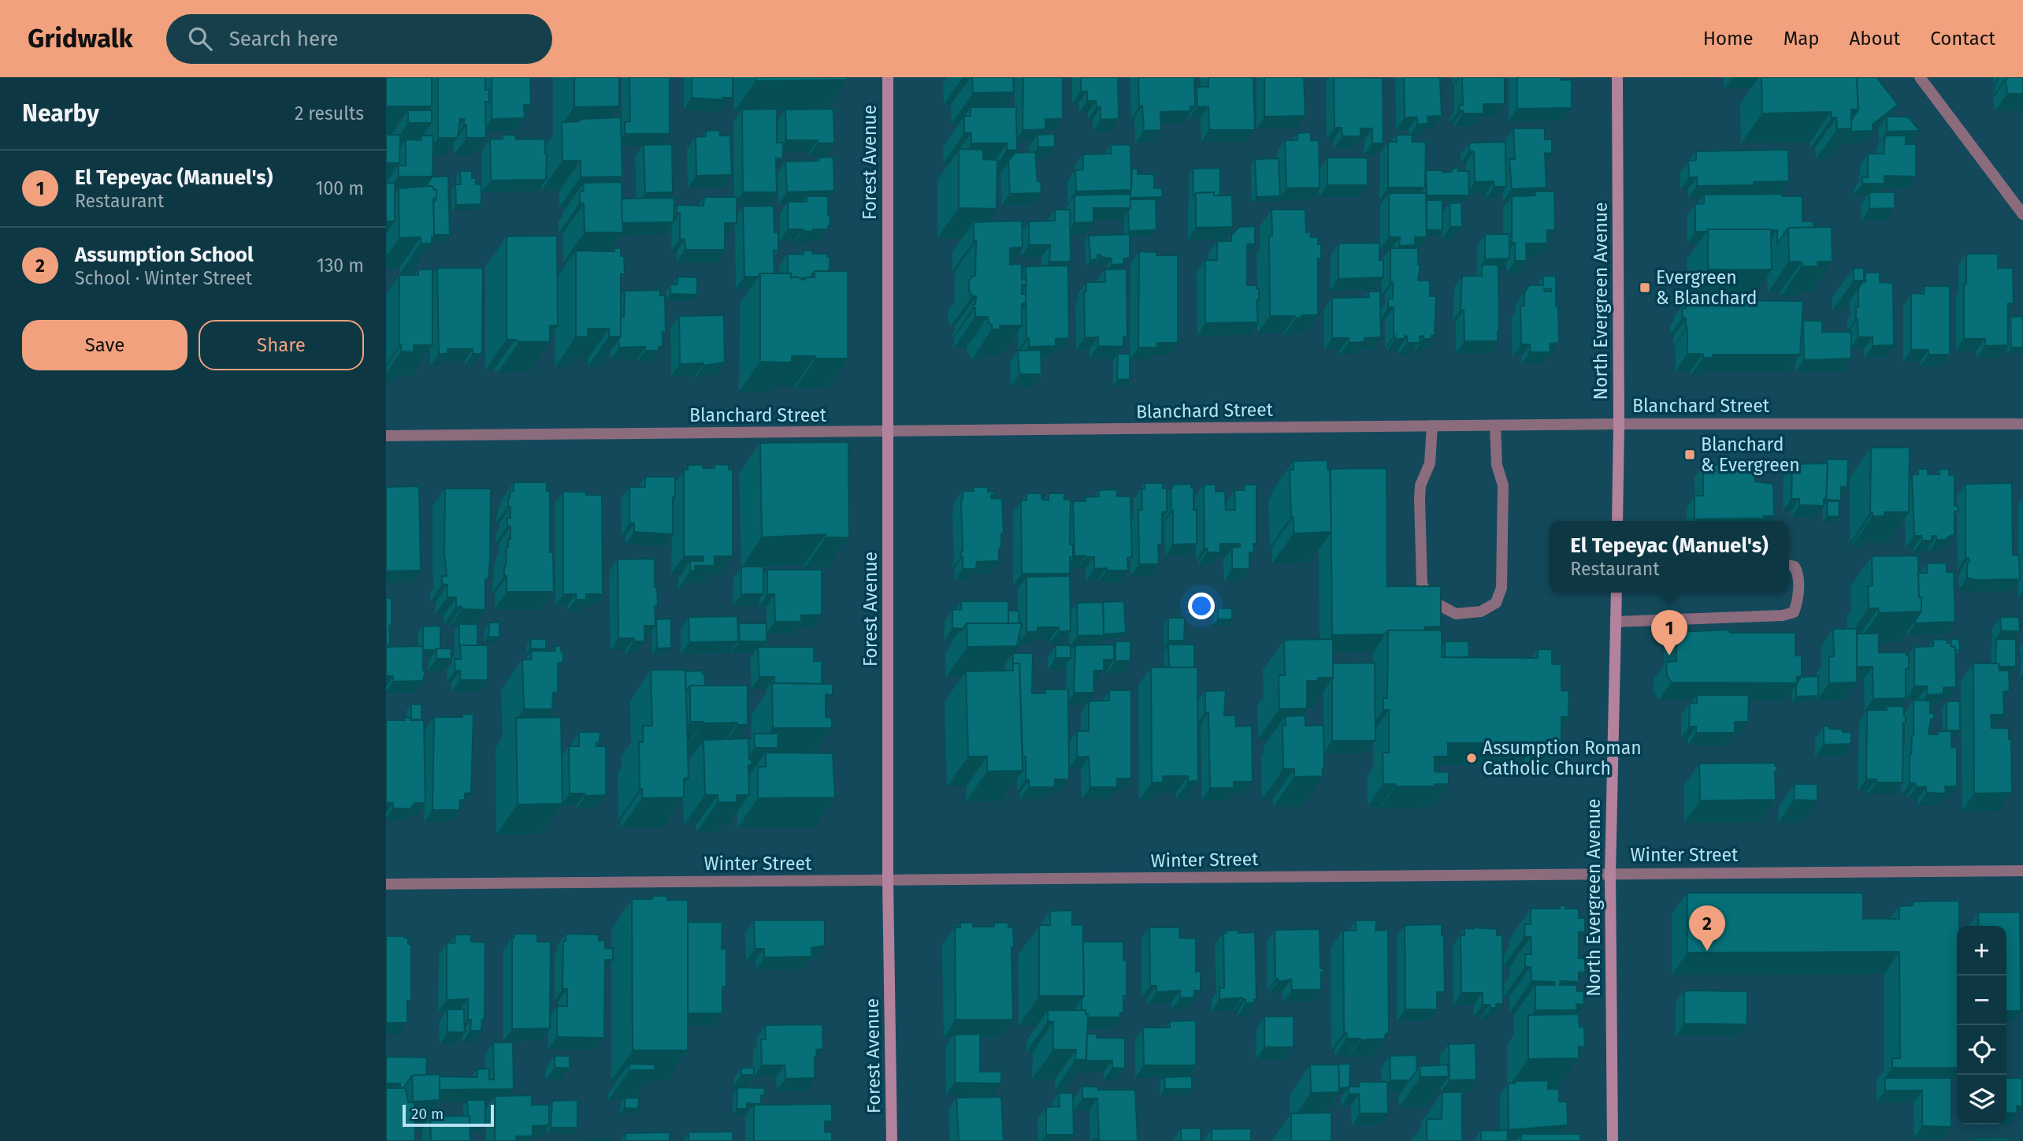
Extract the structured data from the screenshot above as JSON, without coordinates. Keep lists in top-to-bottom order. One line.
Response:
{"streets":{"street":["Forest Avenue","North Evergreen Avenue","Blanchard Street","Winter Street"]},"crossings":[["Forest Avenue","Blanchard Street"],["Forest Avenue","Winter Street"],["North Evergreen Avenue","Blanchard Street"],["North Evergreen Avenue","Winter Street"]],"places":{"transit":["Evergreen & Blanchard","Blanchard & Evergreen"],"other":["Assumption Roman Catholic Church"]},"scale_bar":"20 m","page":{"header":"Gridwalk","search":"Search here","nav":["Home","Map","About","Contact"],"heading":["Nearby","2 results"],"list":[{"mark":"1","name":"El Tepeyac (Manuel's)","note":"Restaurant","value":"100 m"},{"mark":"2","name":"Assumption School","note":"School · Winter Street","value":"130 m"}],"buttons":["Save","Share"],"popup":["El Tepeyac (Manuel's)","Restaurant"],"pins":["1","2"],"map_buttons":["+","−"],"scale":"20 m"}}
